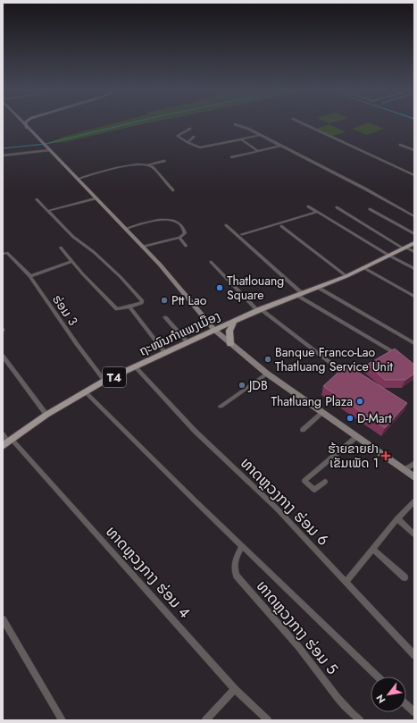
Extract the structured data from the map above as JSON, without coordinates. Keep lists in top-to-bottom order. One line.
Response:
{"streets":{"main road":["ຖະໜົນກຳແພງເມືອງ","T4"],"street":["ຮ່ອມ 3","ທາດຫຼວງກາງ ຮ່ອມ 6","ທາດຫຼວງກາງ ຮ່ອມ 4","ທາດຫຼວງກາງ ຮ່ອມ 5"]},"crossings":[["ຮ່ອມ 3","ຖະໜົນກຳແພງເມືອງ"],["ຖະໜົນກຳແພງເມືອງ","ທາດຫຼວງກາງ ຮ່ອມ 6"],["ຖະໜົນກຳແພງເມືອງ","ທາດຫຼວງກາງ ຮ່ອມ 4"]],"places":{"other":["Thatlouang Square","Ptt Lao","Banque Franco-Lao Thatluang Service Unit","JDB","Thatluang Plaza","D-Mart"],"health":["ຮ້າຍຂາຍຢາ ເຂັມເພັດ 1"]},"north":"bottom left"}
